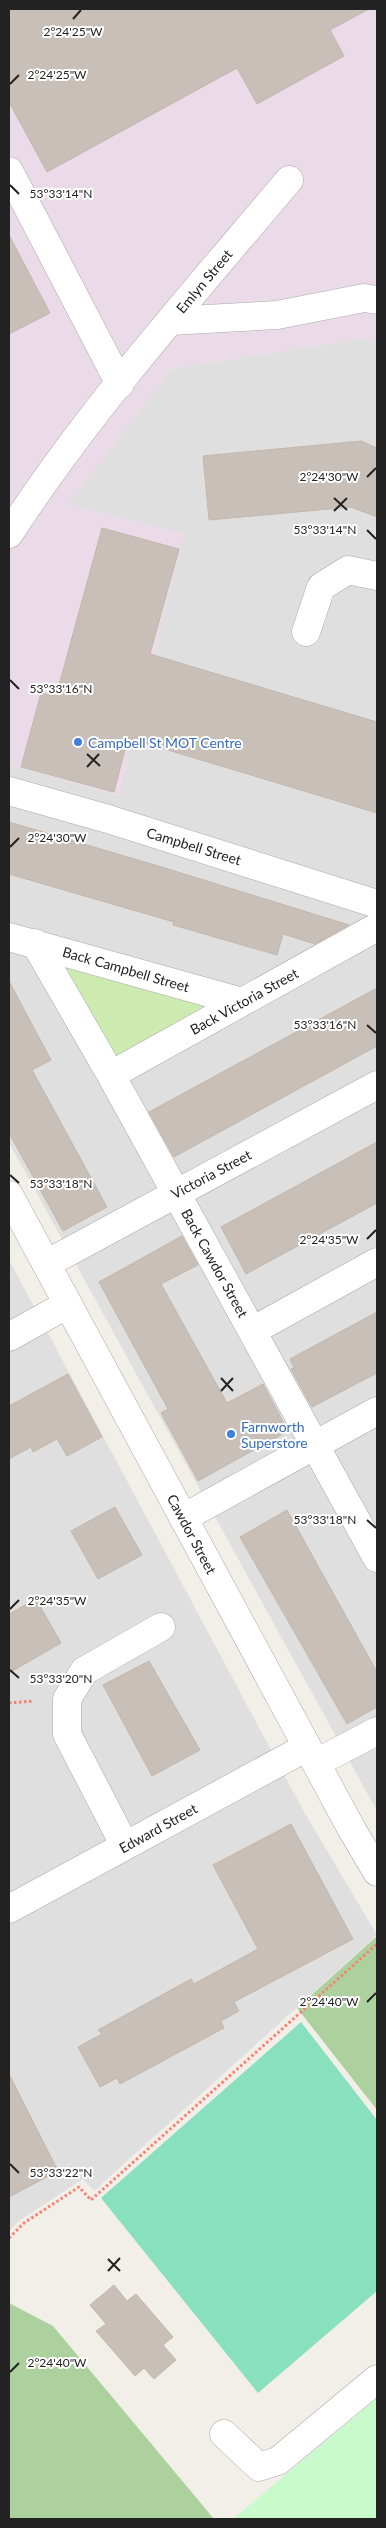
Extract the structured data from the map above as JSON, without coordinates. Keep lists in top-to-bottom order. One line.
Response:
{"streets":{"street":["Emlyn Street","Campbell Street","Back Campbell Street","Back Victoria Street","Victoria Street","Back Cawdor Street","Cawdor Street","Edward Street"]},"crossings":[["Back Campbell Street","Back Victoria Street"],["Back Campbell Street","Back Cawdor Street"],["Back Victoria Street","Back Cawdor Street"],["Victoria Street","Back Cawdor Street"],["Victoria Street","Cawdor Street"],["Cawdor Street","Edward Street"]],"places":["Campbell St MOT Centre","Farnworth Superstore"],"coordinates":["2°24'25\"W","53°33'14\"N","2°24'30\"W","53°33'16\"N","53°33'18\"N","2°24'35\"W","53°33'20\"N","2°24'40\"W","53°33'22\"N"]}
